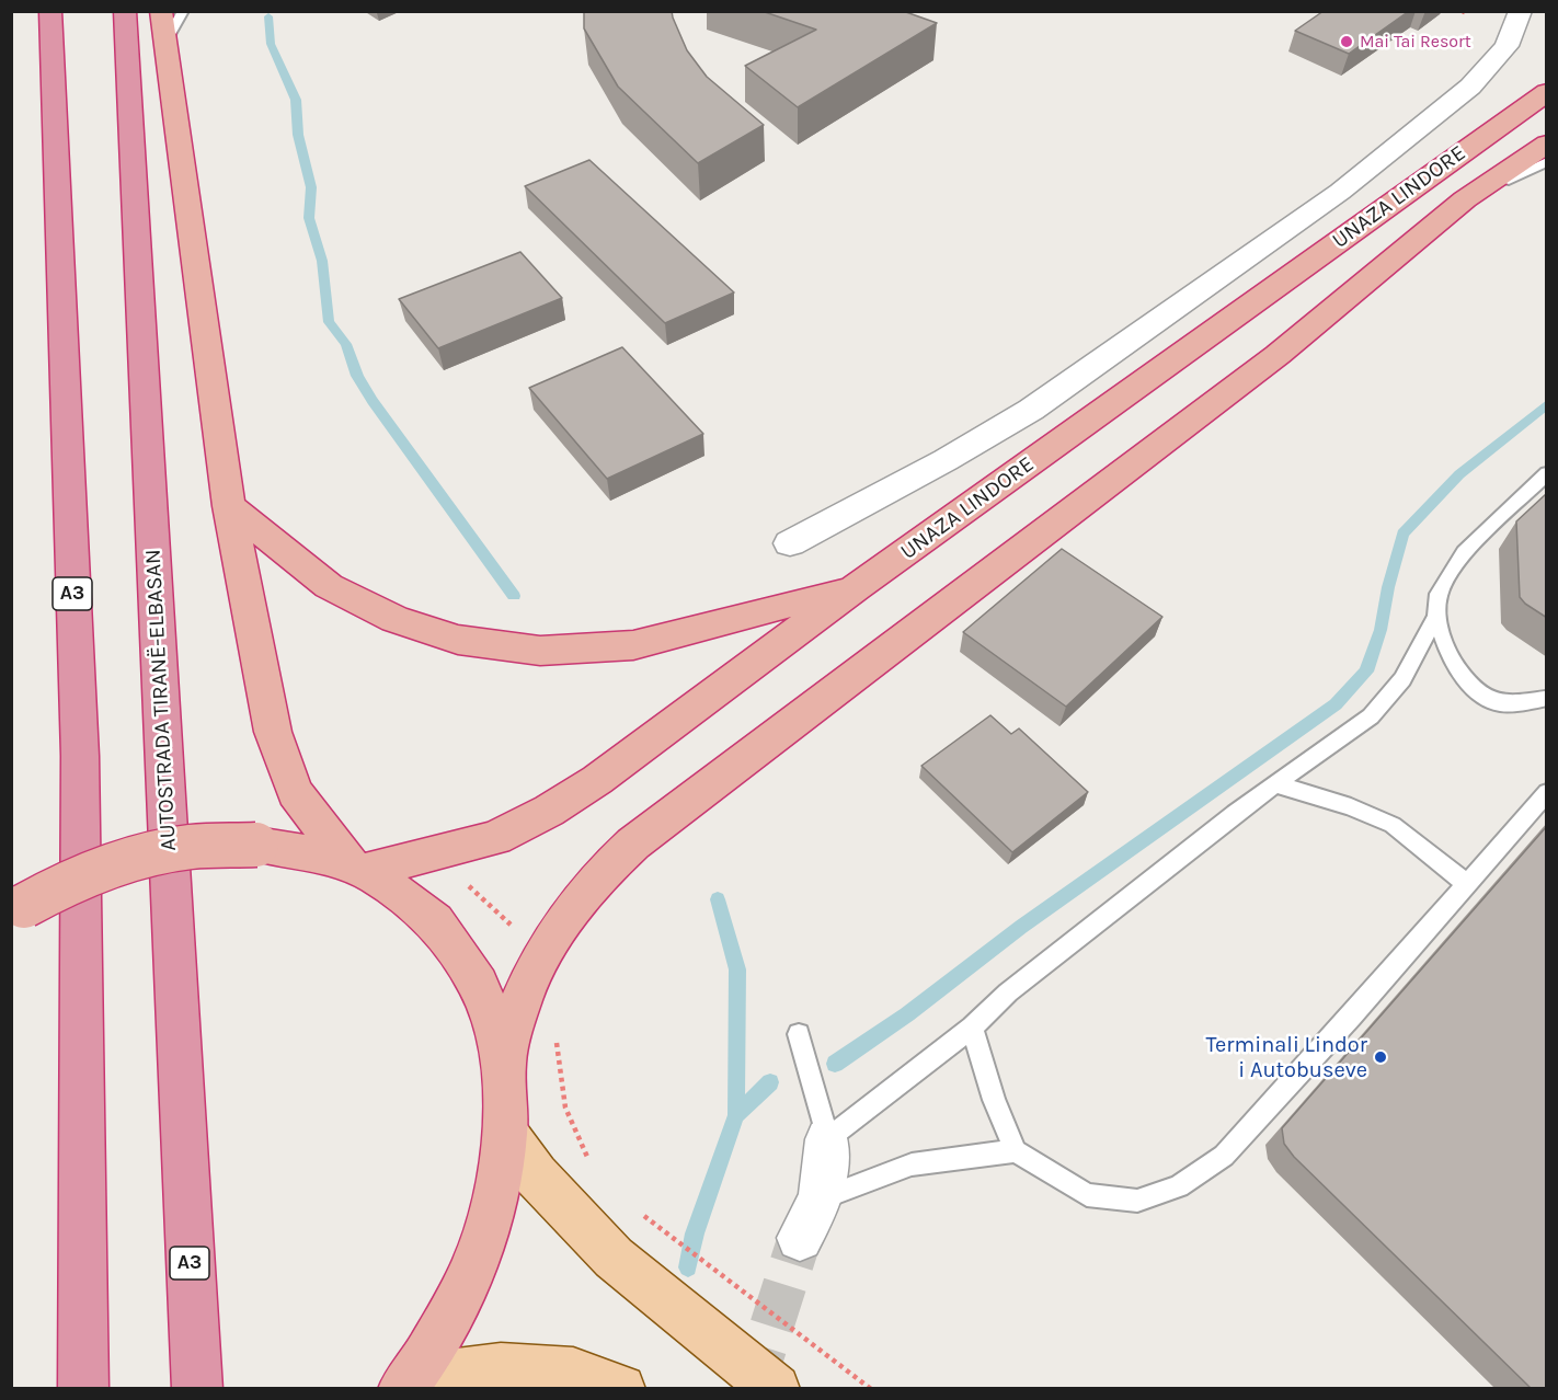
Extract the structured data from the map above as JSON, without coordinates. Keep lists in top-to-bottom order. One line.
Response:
{"streets":{"highway":["UNAZA LINDORE","A3","AUTOSTRADA TIRANË-ELBASAN"]},"places":["Mai Tai Resort","Terminali Lindor i Autobuseve"]}
